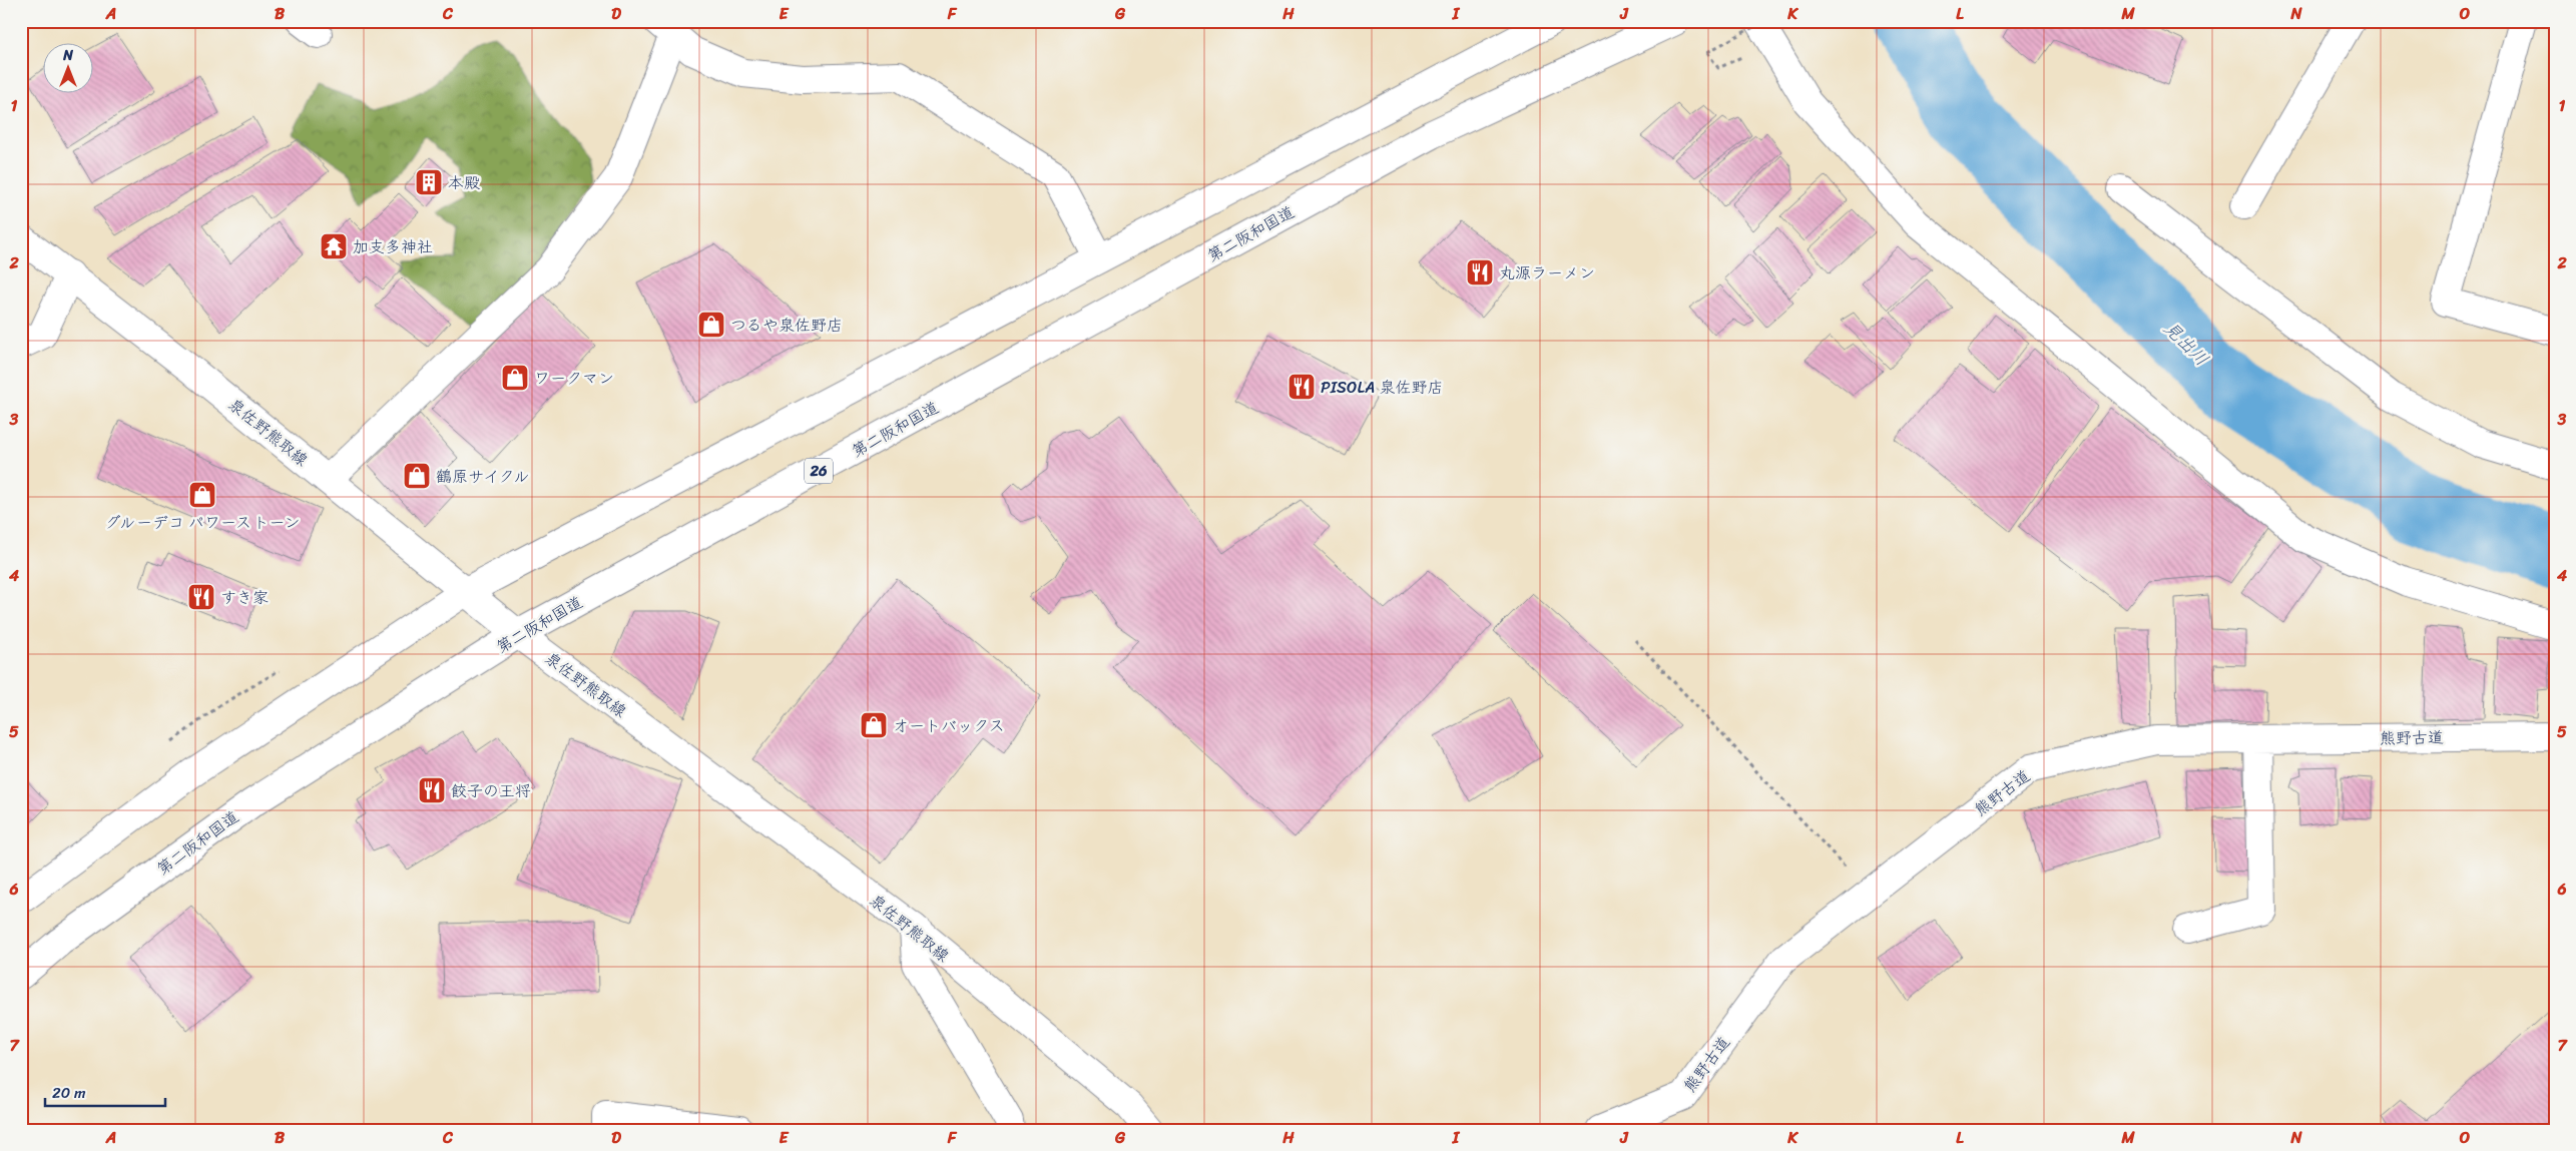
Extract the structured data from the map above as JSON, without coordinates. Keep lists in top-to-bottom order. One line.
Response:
{"streets":{"main road":["第二阪和国道","泉佐野熊取線","26","熊野古道"]},"crossings":[["第二阪和国道","泉佐野熊取線"]],"water":["見出川"],"places":{"building":["本殿"],"temple":["加支多神社"],"restaurant":["丸源ラーメン","PISOLA 泉佐野店","すき家","餃子の王将"],"shop":["つるや泉佐野店","ワークマン","鶴原サイクル","グルーデコ パワーストーン","オートバックス"]},"scale_bar":"20 m","north":"top","grid":{"columns":["A","B","C","D","E","F","G","H","I","J","K","L","M","N","O"],"rows":["1","2","3","4","5","6","7"]}}
